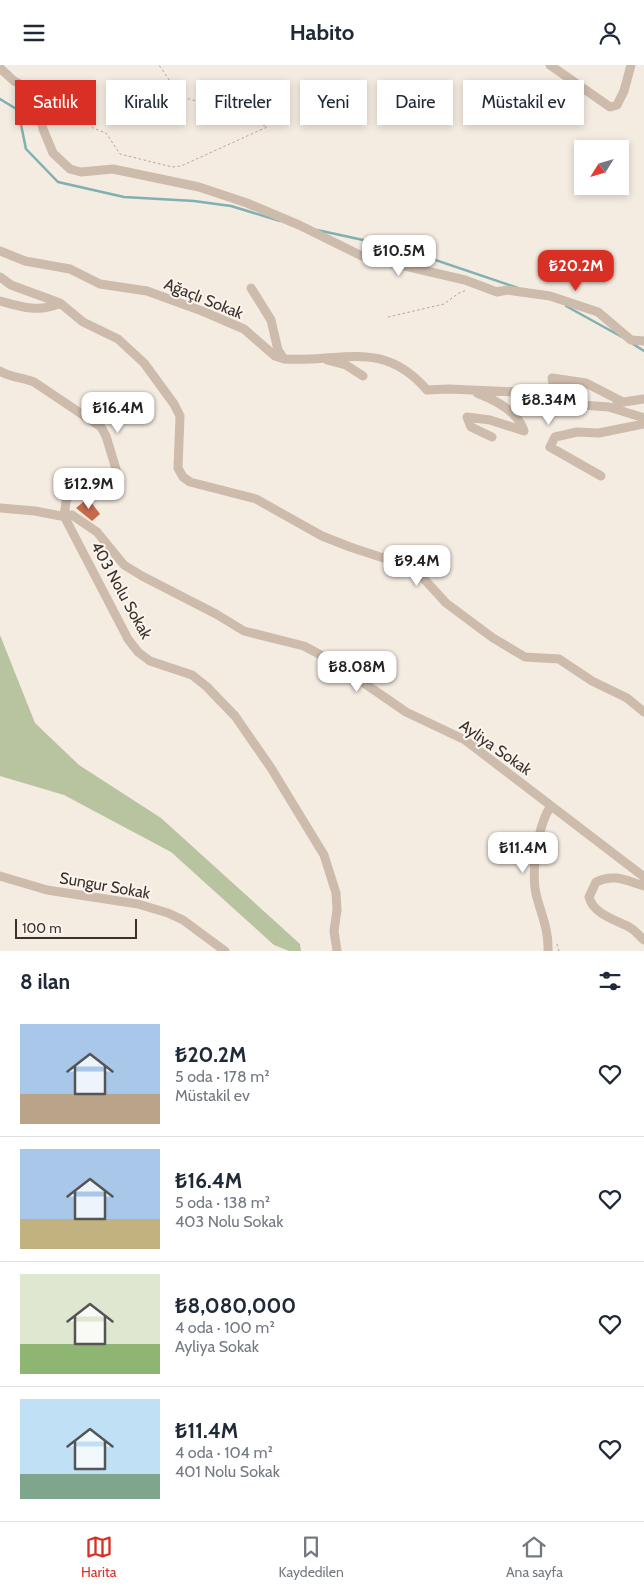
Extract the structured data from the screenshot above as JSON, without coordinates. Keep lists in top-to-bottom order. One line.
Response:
{"streets":{"street":["Ağaçlı Sokak","403 Nolu Sokak","Ayliya Sokak","Sungur Sokak"]},"crossings":[["403 Nolu Sokak","Ayliya Sokak"]],"scale_bar":"100 m","north":"bottom left","page":{"header":"Habito","chip":["Satılık","Kiralık","Filtreler","Yeni","Daire","Müstakil ev"],"price":["₺10.5M","₺20.2M","₺8.34M","₺16.4M","₺12.9M","₺9.4M","₺8.08M","₺11.4M"],"scale":"100 m","heading":"8 ilan","list":[{"name":"₺20.2M","note":"5 oda · 178 m² · Müstakil ev"},{"name":"₺16.4M","note":"5 oda · 138 m² · 403 Nolu Sokak"},{"name":"₺8,080,000","note":"4 oda · 100 m² · Ayliya Sokak"},{"name":"₺11.4M","note":"4 oda · 104 m² · 401 Nolu Sokak"}],"tabs":["Harita","Kaydedilen","Ana sayfa"]}}
